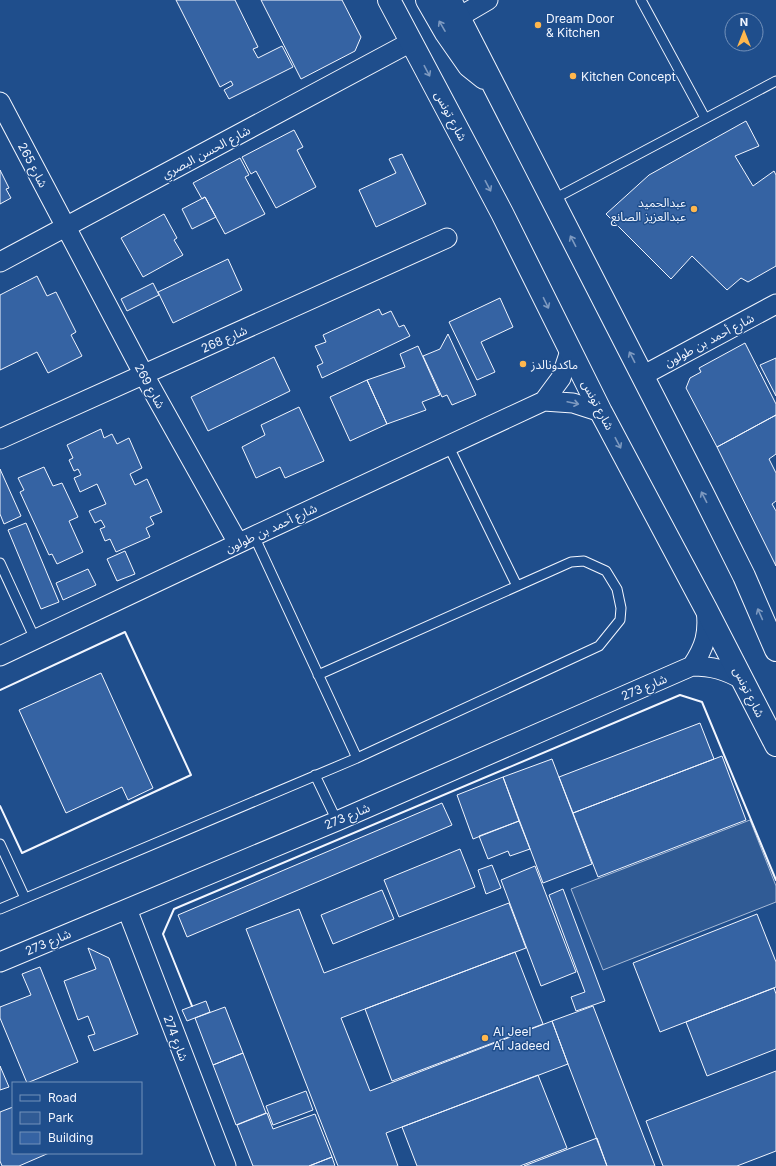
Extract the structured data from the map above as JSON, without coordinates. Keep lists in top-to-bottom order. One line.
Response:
{"streets":{"main road":["شارع تونس"],"street":["شارع الحسن البصري","شارع 265","شارع 268","شارع أحمد بن طولون","شارع 269","شارع 273","شارع 274"]},"crossings":[["شارع تونس","شارع الحسن البصري"],["شارع تونس","شارع أحمد بن طولون"],["شارع تونس","شارع 273"],["شارع الحسن البصري","شارع 265"],["شارع الحسن البصري","شارع 269"],["شارع 265","شارع 269"],["شارع 268","شارع 269"],["شارع أحمد بن طولون","شارع 269"],["شارع 273","شارع 274"]],"places":["Dream Door & Kitchen","Kitchen Concept","عبدالحميد عبدالعزيز الصانع","ماكدونالدز","Al Jeel Al Jadeed"],"legend":["Road","Park","Building"],"north":"top"}
